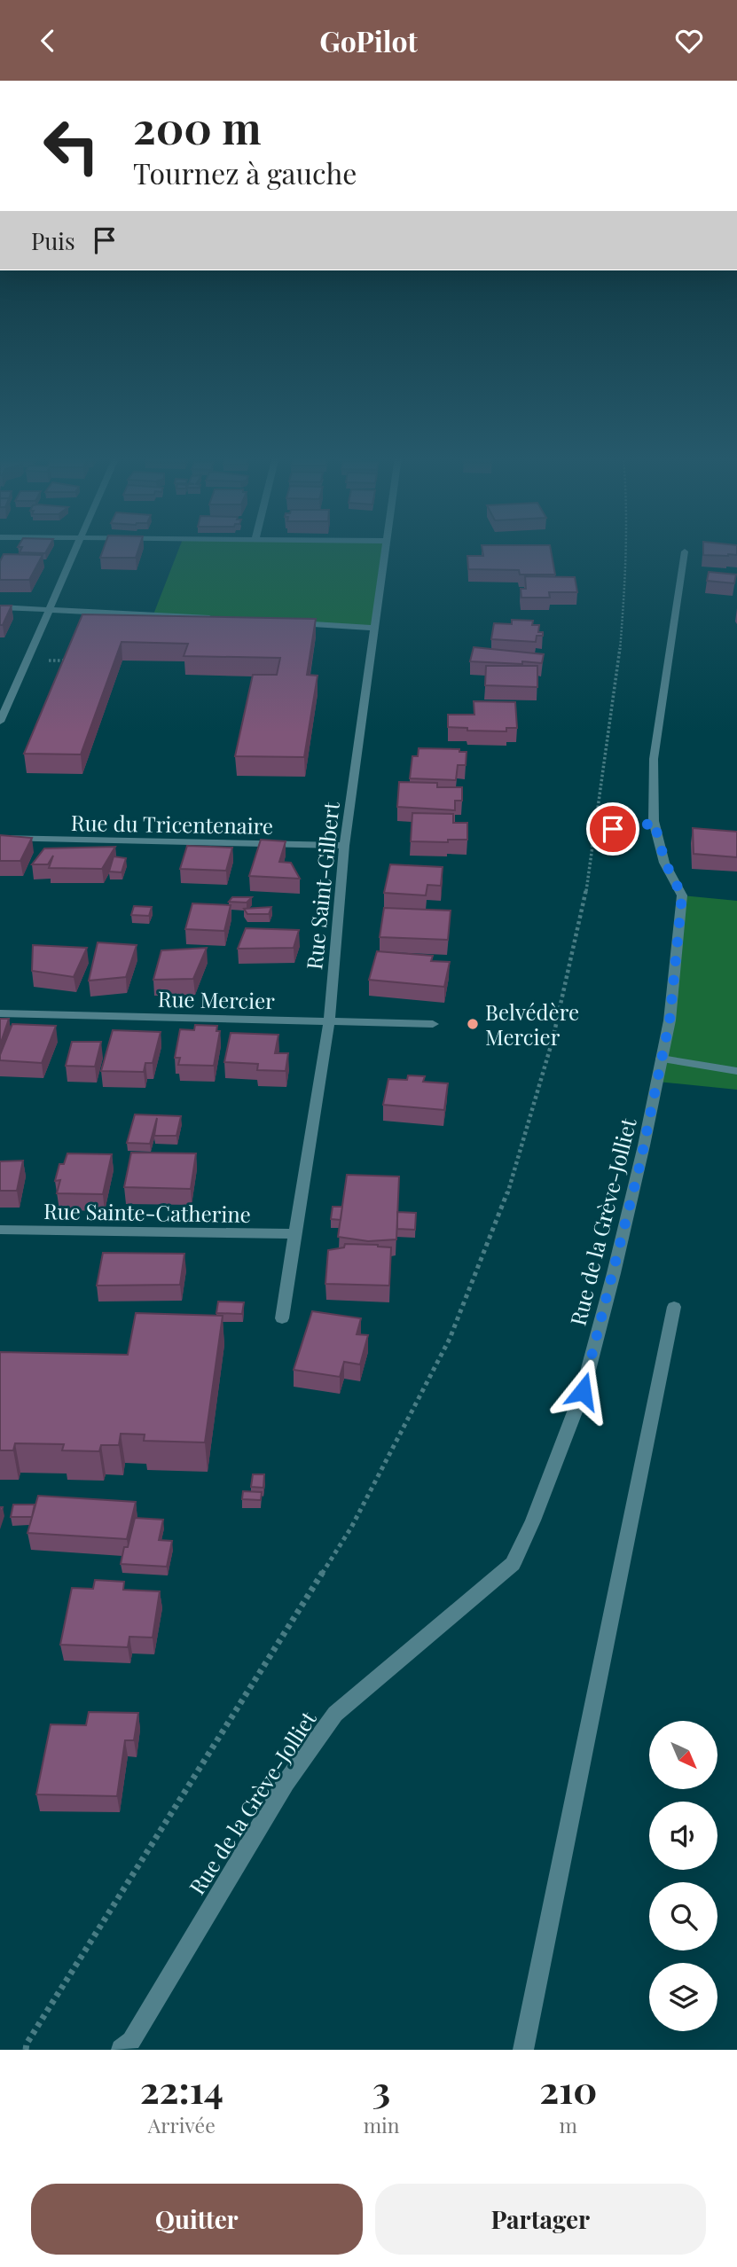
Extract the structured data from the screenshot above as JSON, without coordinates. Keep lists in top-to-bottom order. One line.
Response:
{"streets":{"street":["Rue du Tricentenaire","Rue Saint-Gilbert","Rue Mercier","Rue Sainte-Catherine","Rue de la Grève-Jolliet"]},"crossings":[["Rue du Tricentenaire","Rue Saint-Gilbert"],["Rue Saint-Gilbert","Rue Mercier"],["Rue Saint-Gilbert","Rue Sainte-Catherine"]],"places":["Belvédère Mercier"],"north":"bottom right","page":{"header":"GoPilot","turn":["200 m","Tournez à gauche"],"then":"Puis","eta":["22:14","Arrivée","3","min","210","m"],"buttons":["Quitter","Partager"]}}
